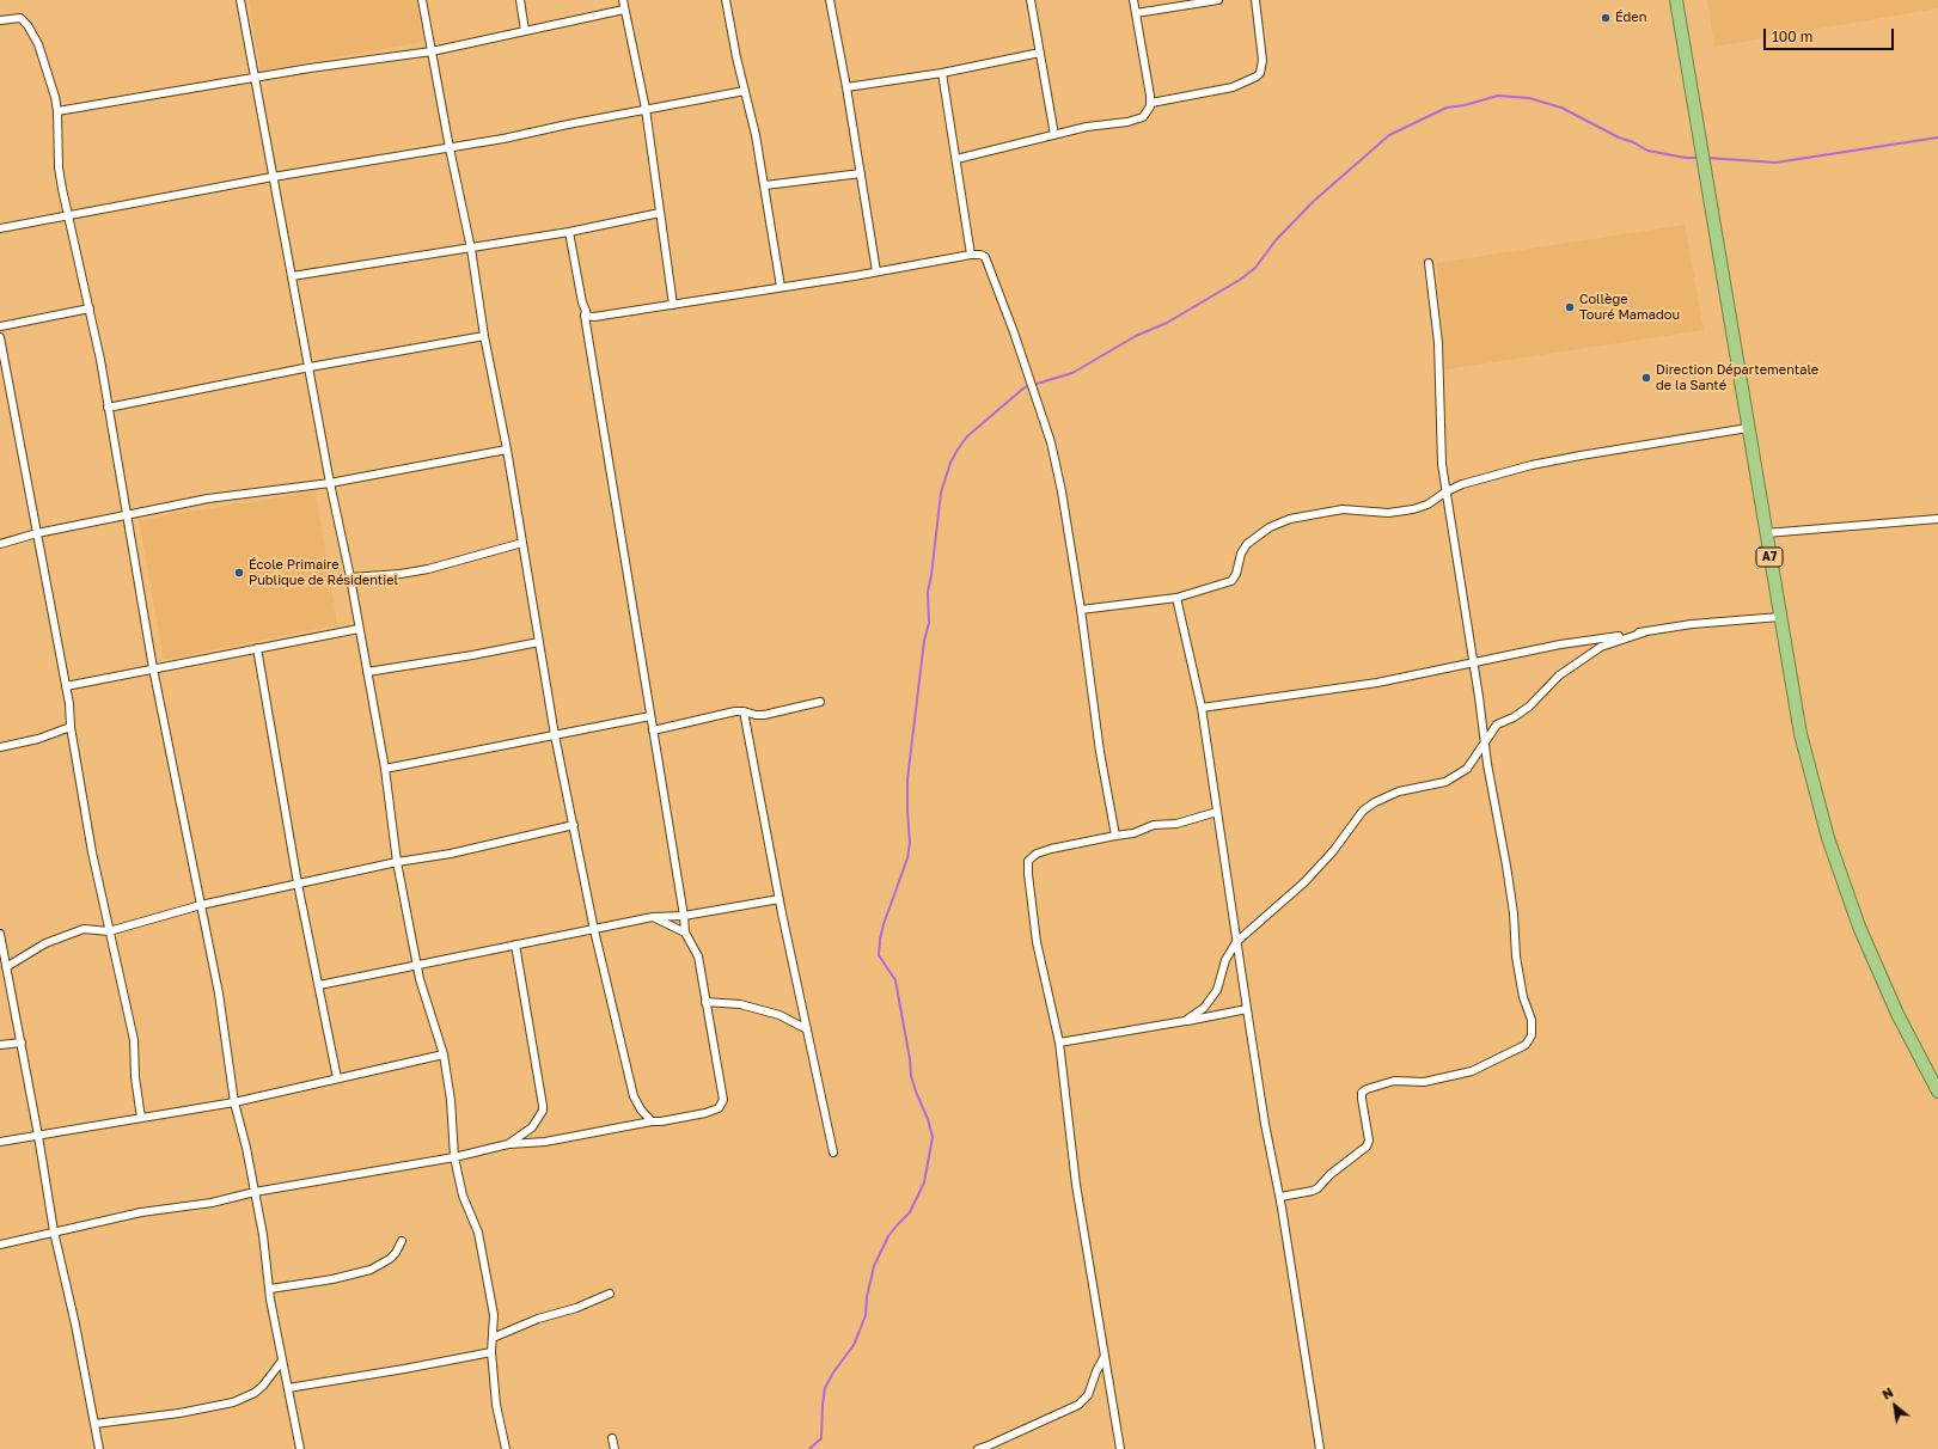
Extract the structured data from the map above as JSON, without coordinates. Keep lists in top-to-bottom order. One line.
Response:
{"streets":{"highway":["A7"]},"places":["Éden","Collège Touré Mamadou","Direction Départementale de la Santé","École Primaire Publique de Résidentiel"],"scale_bar":"100 m","north":"top left"}
